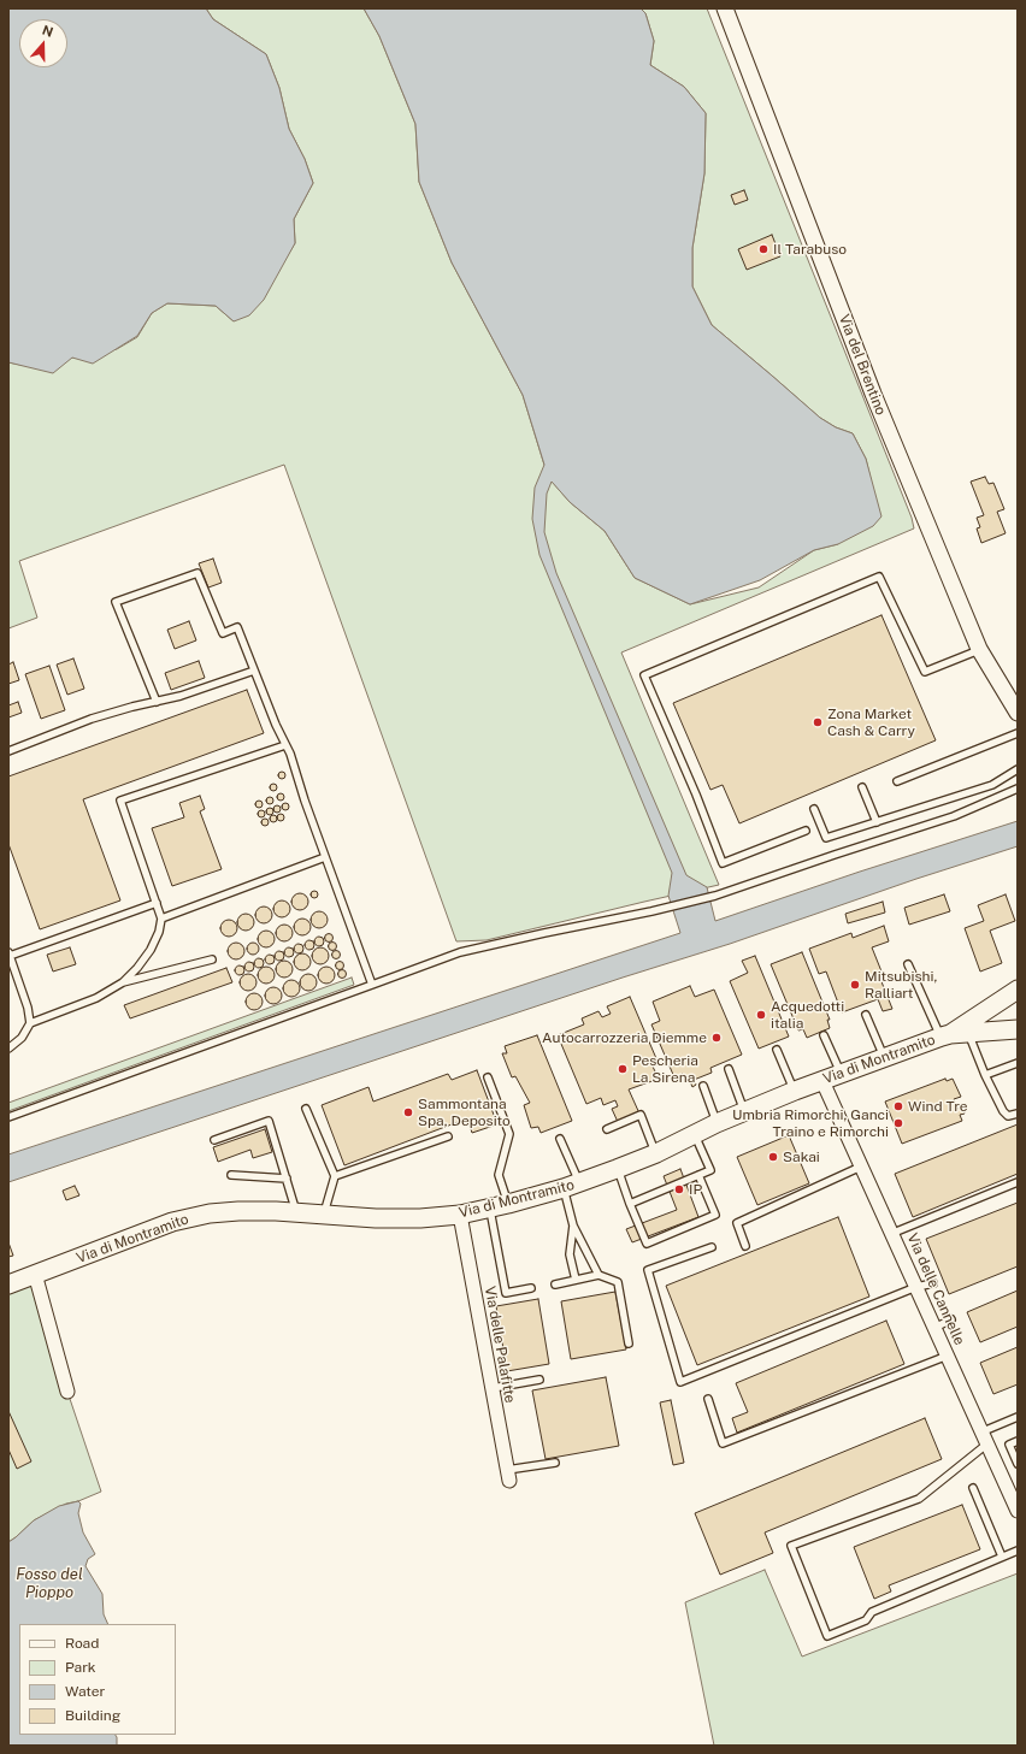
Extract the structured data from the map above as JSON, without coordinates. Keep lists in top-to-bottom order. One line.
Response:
{"streets":{"main road":["Via di Montramito"],"street":["Via del Brentino","Via delle Cannelle","Via delle Palafitte"]},"crossings":[["Via di Montramito","Via delle Cannelle"],["Via di Montramito","Via delle Palafitte"]],"water":["Fosso del Pioppo"],"places":["Il Tarabuso","Zona Market Cash & Carry","Mitsubishi, Ralliart","Acquedotti italia","Autocarrozzeria Diemme","Pescheria La Sirena","Wind Tre","Sammontana Spa, Deposito","Umbria Rimorchi, Ganci Traino e Rimorchi","Sakai","IP"],"legend":["Road","Park","Water","Building"],"north":"top"}
